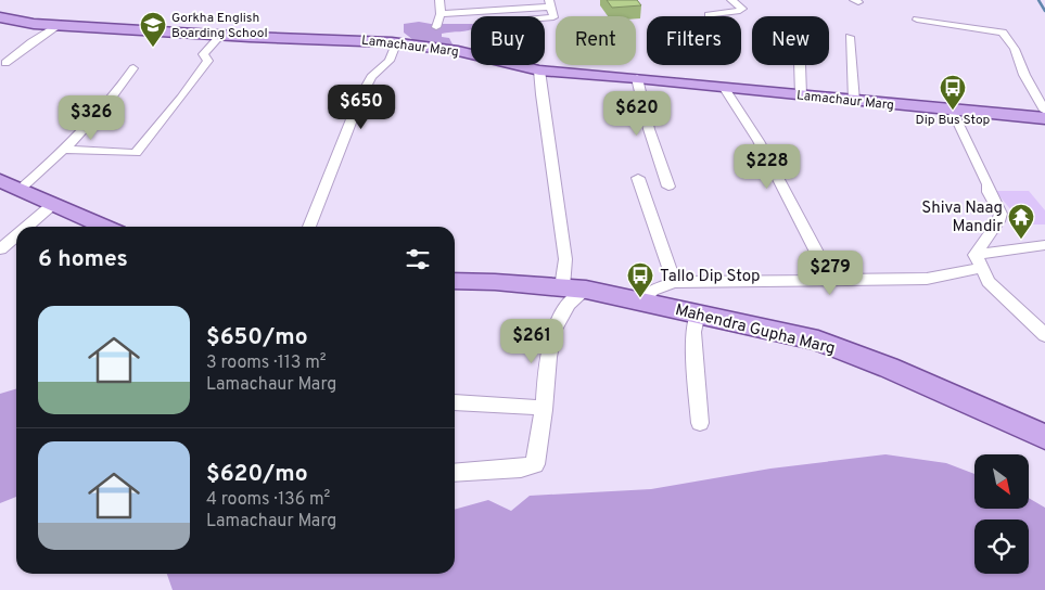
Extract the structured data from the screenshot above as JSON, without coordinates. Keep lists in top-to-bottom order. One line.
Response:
{"streets":{"main road":["Lamachaur Marg","Mahendra Gupha Marg"]},"places":{"school or university":["Gorkha English Boarding School"],"bus stop":["Dip Bus Stop","Tallo Dip Stop"],"temple":["Shiva Naag Mandir"]},"north":"bottom right","page":{"chip":["Buy","Rent","Filters","New"],"price":["$650","$620","$326","$228","$279","$261"],"heading":"6 homes","list":[{"name":"$650/mo","note":"3 rooms · 113 m² · Lamachaur Marg"},{"name":"$620/mo","note":"4 rooms · 136 m² · Lamachaur Marg"}]}}
